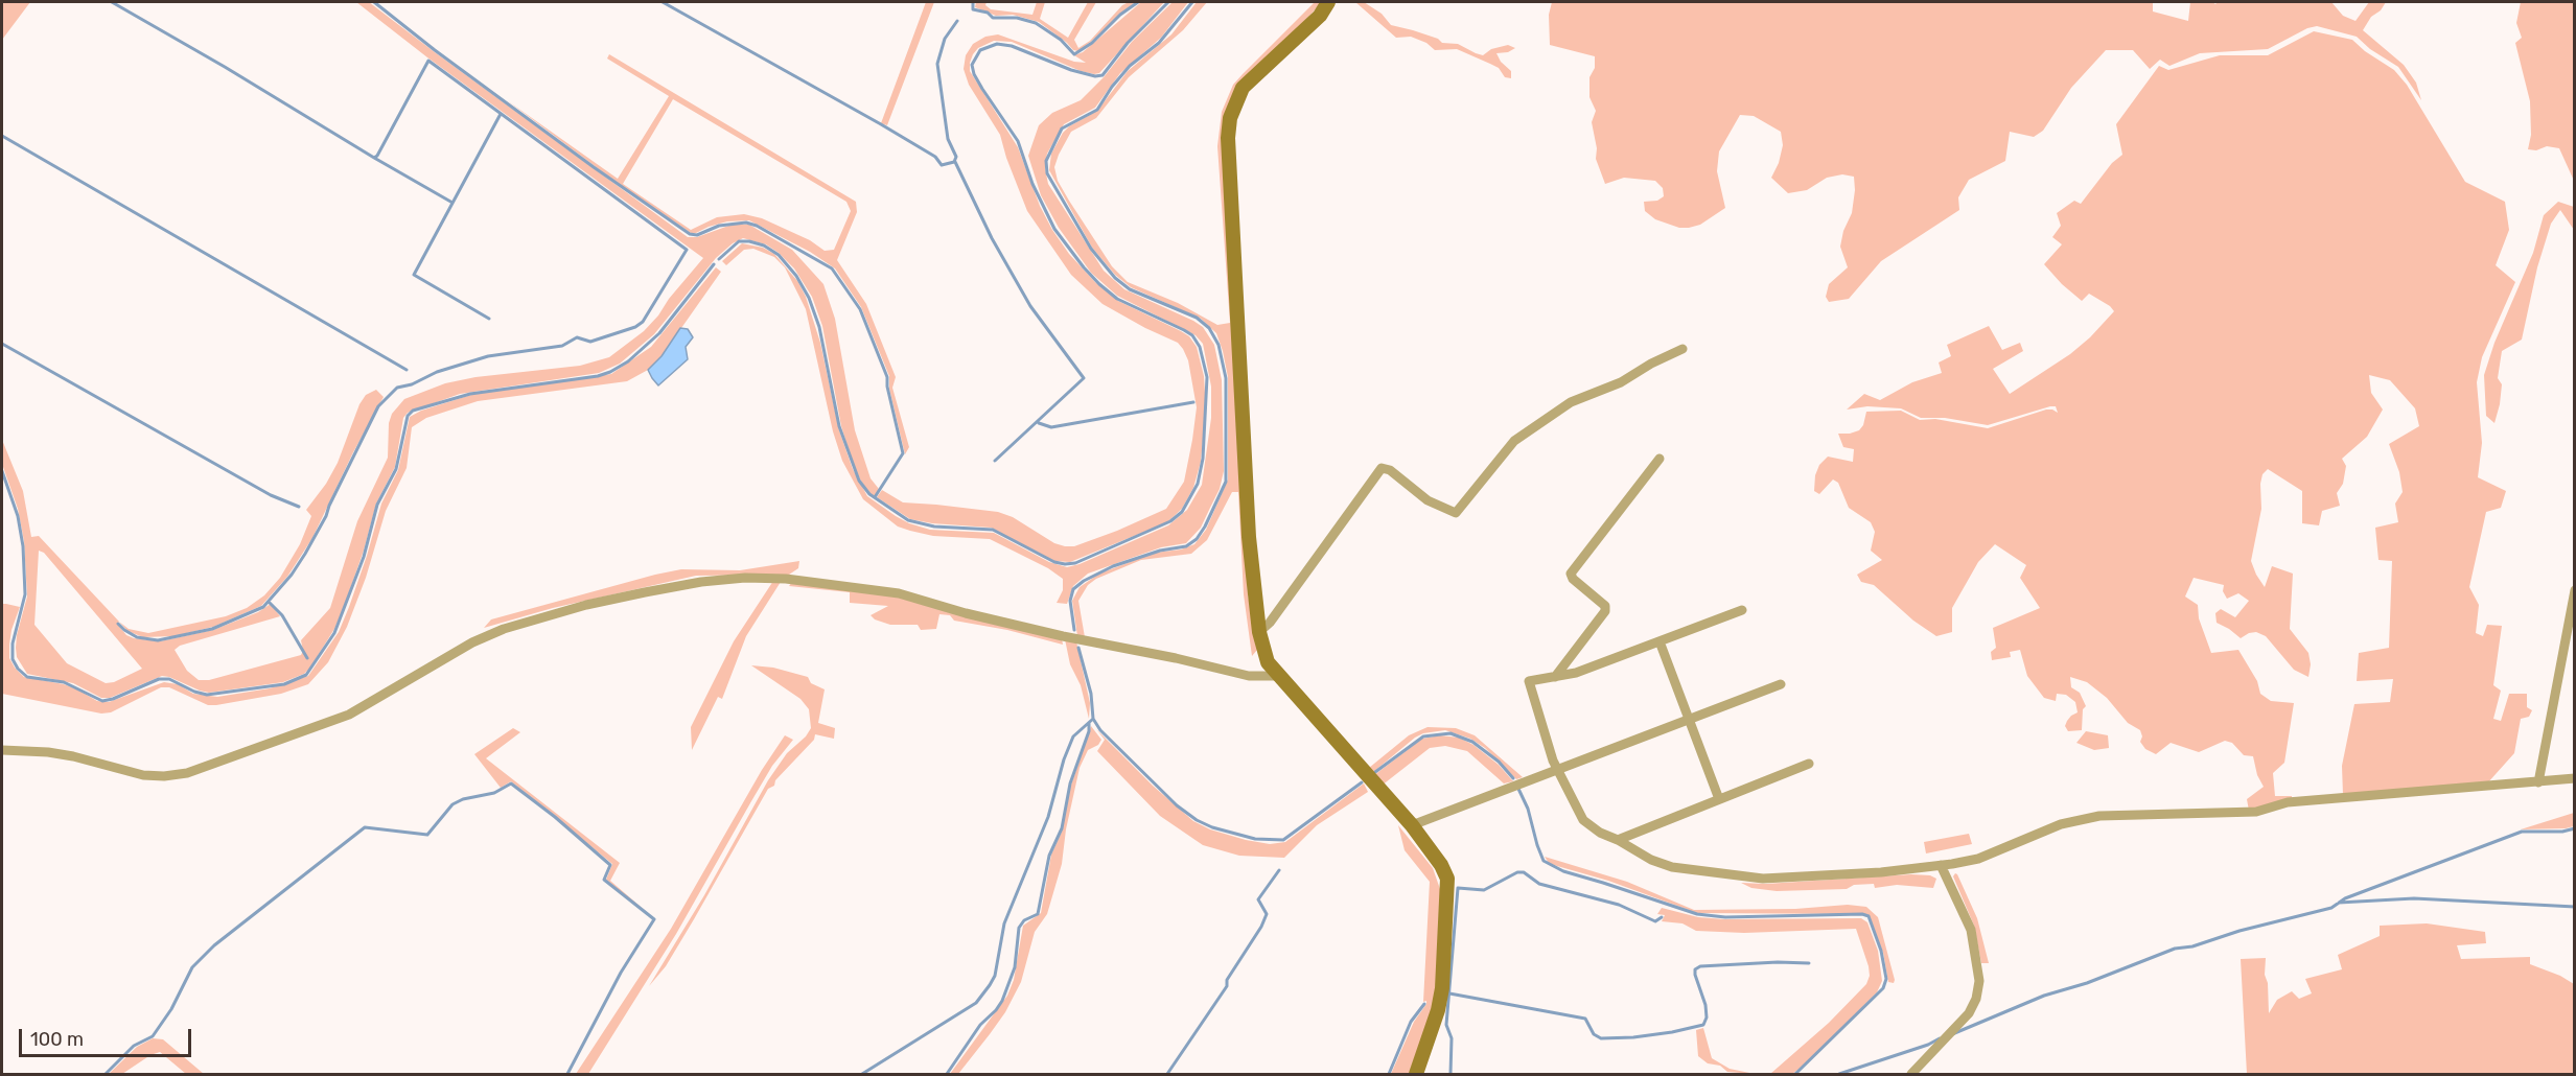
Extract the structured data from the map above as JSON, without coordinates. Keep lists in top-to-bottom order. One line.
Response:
{"scale_bar":"100 m"}
